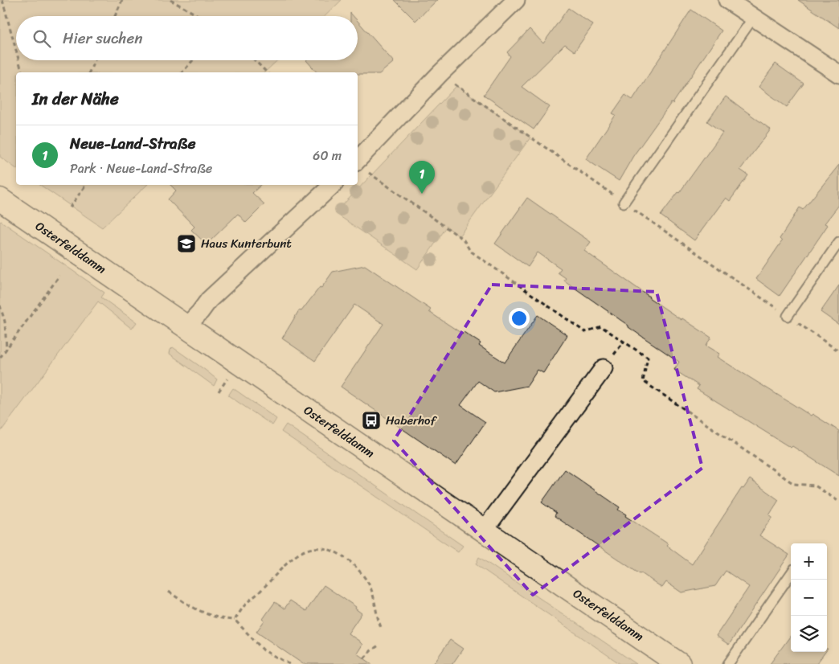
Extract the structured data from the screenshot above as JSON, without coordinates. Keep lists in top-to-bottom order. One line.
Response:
{"streets":{"street":["Osterfelddamm"]},"places":{"school or university":["Haus Kunterbunt"],"bus stop":["Haberhof"]},"page":{"search":"Hier suchen","heading":"In der Nähe","list":[{"mark":"1","name":"Neue-Land-Straße","note":"Park · Neue-Land-Straße","value":"60 m"}],"pins":"1","map_buttons":["+","−"]}}
